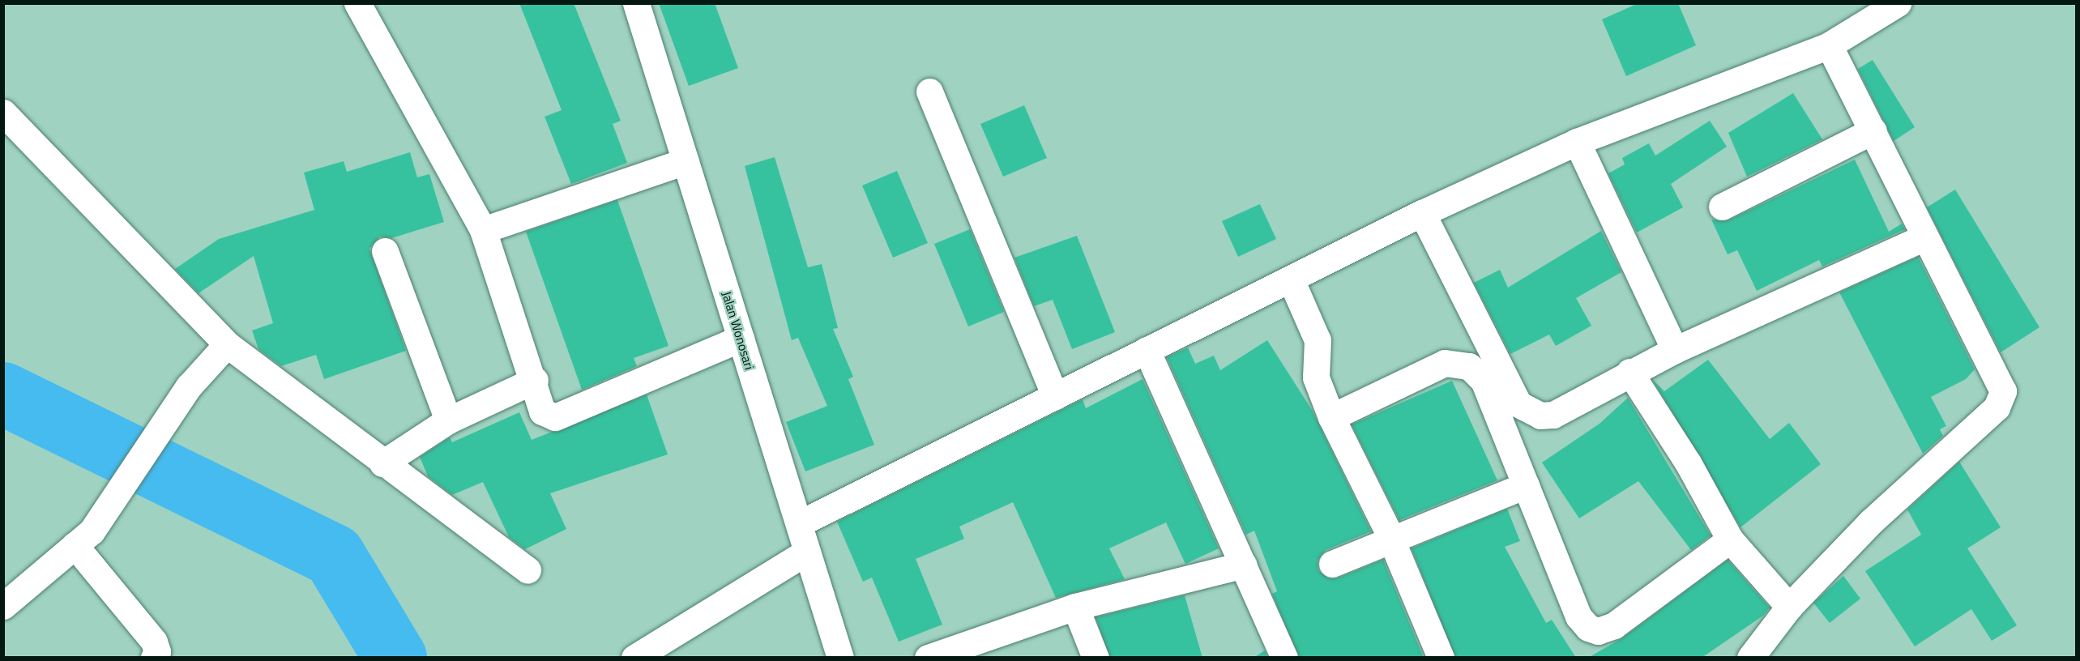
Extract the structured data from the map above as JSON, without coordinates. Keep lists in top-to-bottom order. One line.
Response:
{"streets":{"main road":["Jalan Wonosari"]}}
